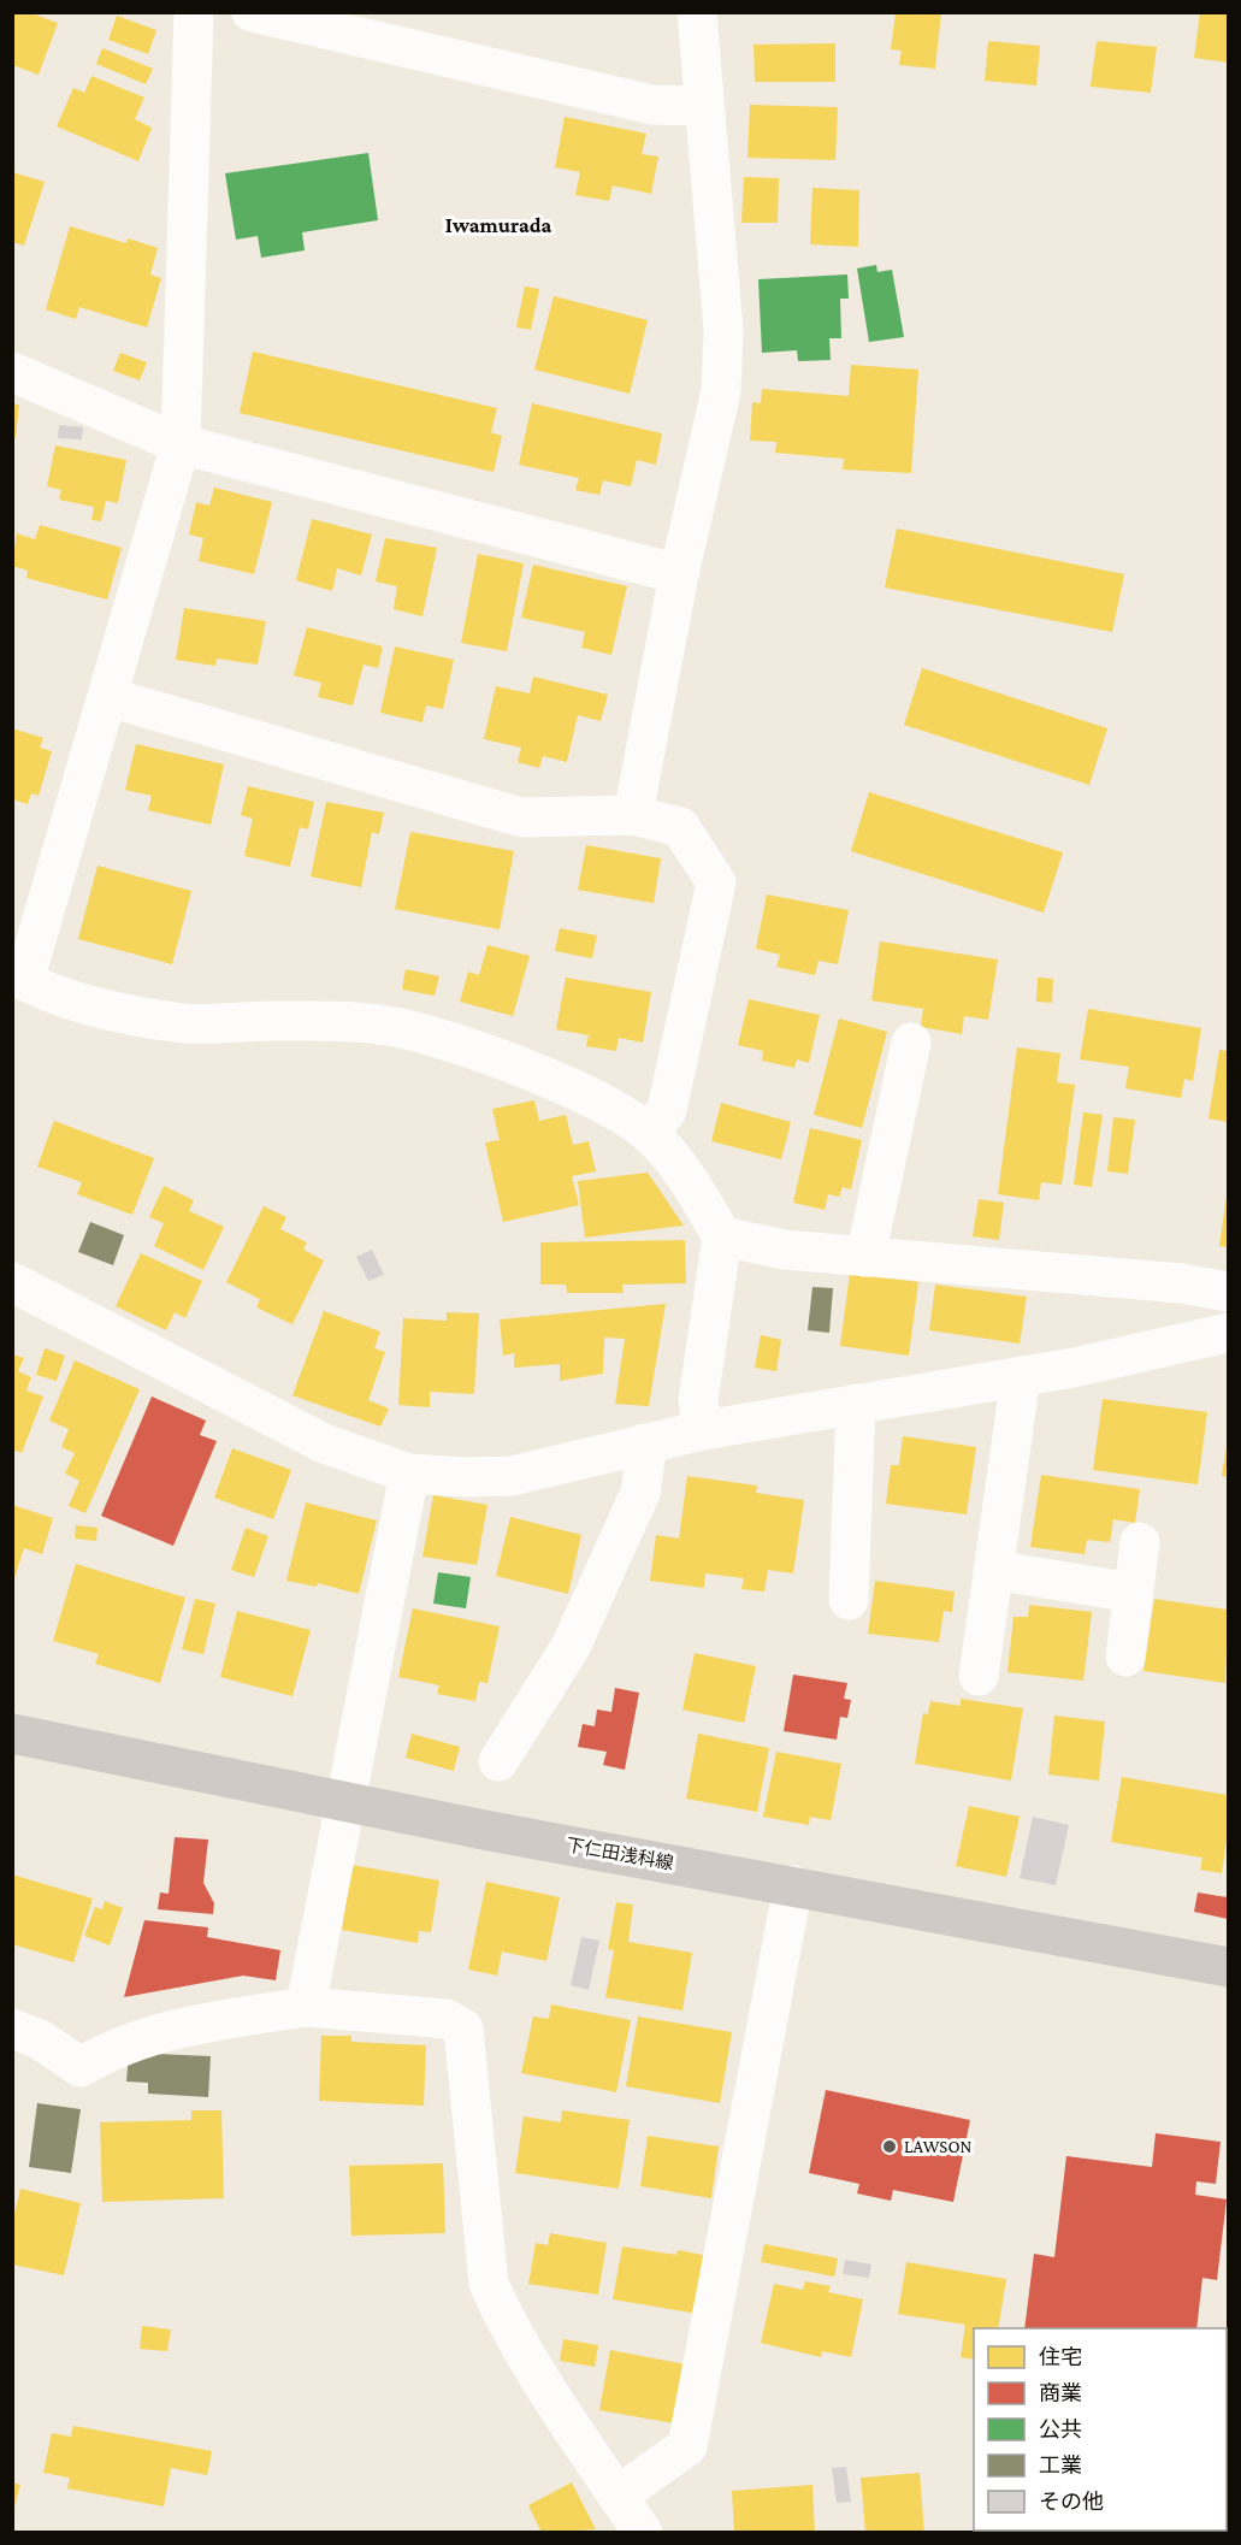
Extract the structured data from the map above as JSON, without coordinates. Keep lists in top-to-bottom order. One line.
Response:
{"streets":{"main road":["下仁田浅科線"]},"districts":["Iwamurada"],"places":["LAWSON"],"legend":["住宅","商業","公共","工業","その他"]}
